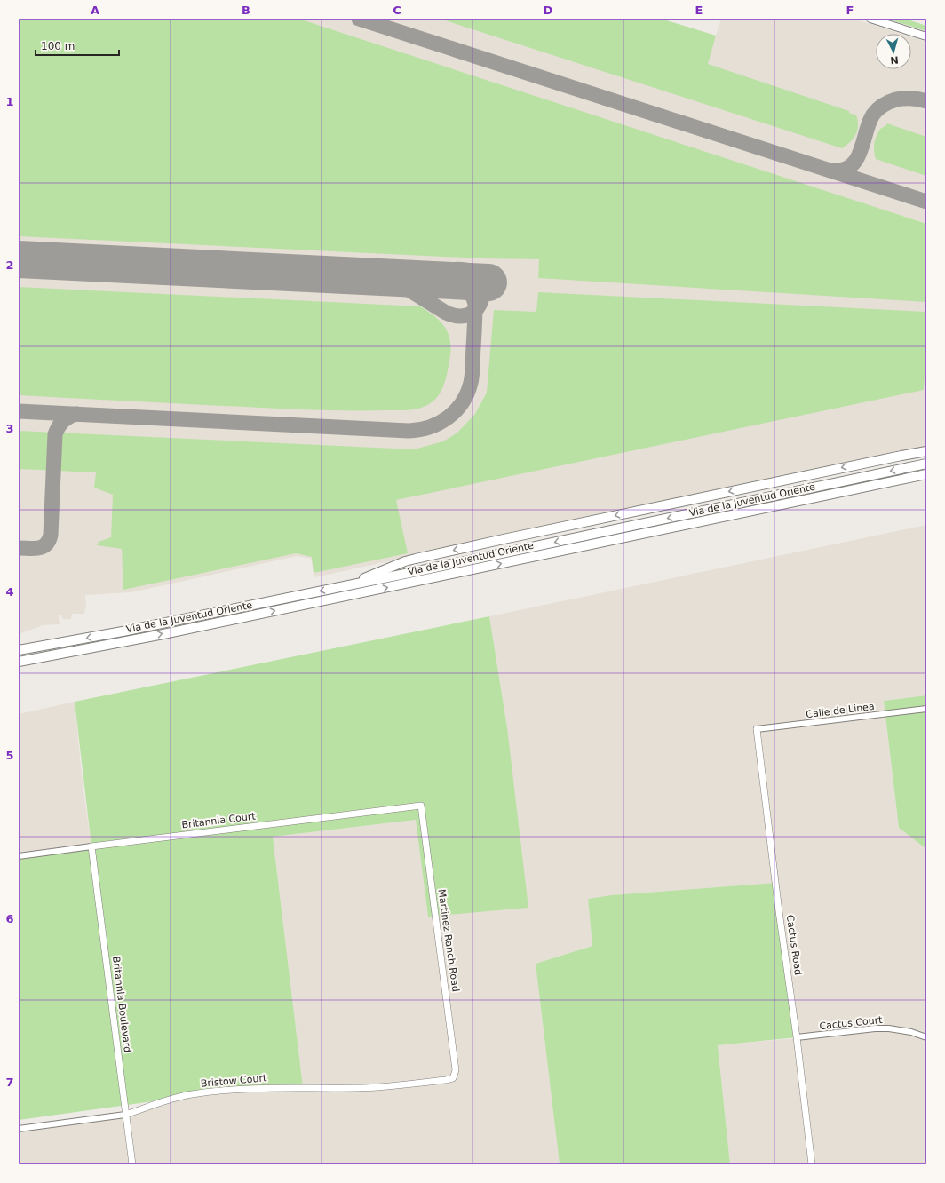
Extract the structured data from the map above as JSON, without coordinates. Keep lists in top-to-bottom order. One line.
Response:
{"streets":{"highway":["Via de la Juventud Oriente"],"street":["Calle de Linea","Britannia Court","Martinez Ranch Road","Cactus Road","Britannia Boulevard","Cactus Court","Bristow Court"]},"crossings":[["Calle de Linea","Cactus Road"],["Britannia Court","Martinez Ranch Road"],["Britannia Court","Britannia Boulevard"],["Martinez Ranch Road","Bristow Court"],["Cactus Road","Cactus Court"],["Britannia Boulevard","Bristow Court"]],"scale_bar":"100 m","north":"bottom","grid":{"columns":["A","B","C","D","E","F"],"rows":["1","2","3","4","5","6","7"]}}
